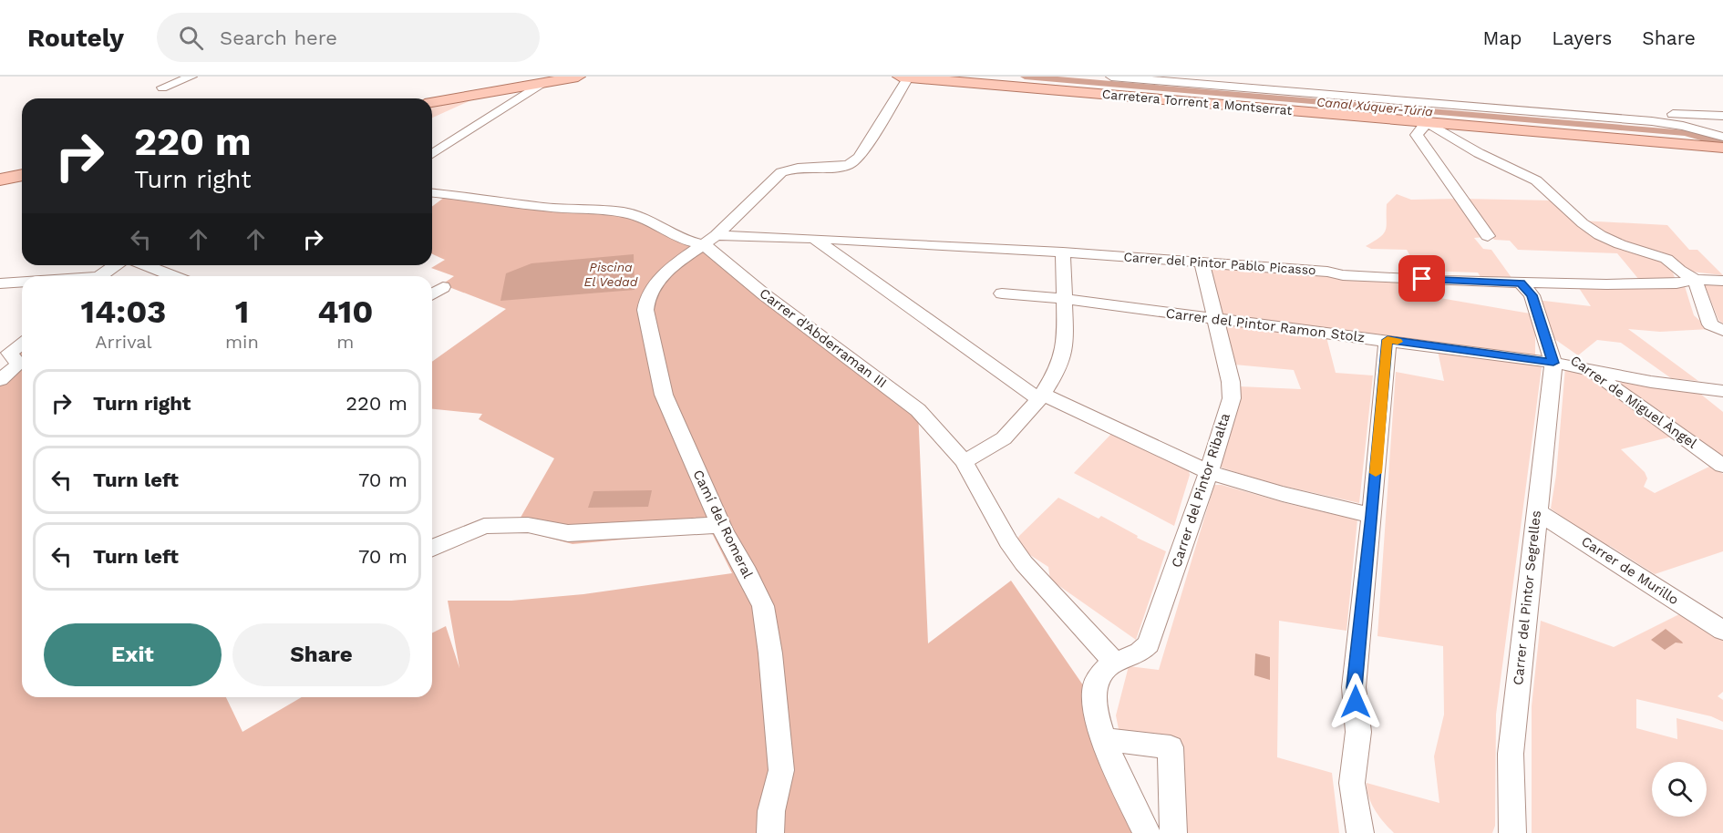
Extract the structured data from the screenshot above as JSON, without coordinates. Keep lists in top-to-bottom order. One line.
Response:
{"streets":{"main road":["Carretera Torrent a Montserrat"],"street":["Carrer del Pintor Pablo Picasso","Carrer del Pintor Ramon Stolz","Carrer d'Abderraman III","Carrer de Miguel Àngel","Carrer del Pintor Ribalta","Camí del Romeral","Carrer de Murillo","Carrer del Pintor Segrelles"]},"crossings":[["Carretera Torrent a Montserrat","Camí del Romeral"],["Carrer del Pintor Pablo Picasso","Carrer d'Abderraman III"],["Carrer del Pintor Pablo Picasso","Carrer del Pintor Ribalta"],["Carrer del Pintor Pablo Picasso","Camí del Romeral"],["Carrer del Pintor Ramon Stolz","Carrer de Miguel Àngel"],["Carrer del Pintor Ramon Stolz","Carrer del Pintor Ribalta"],["Carrer del Pintor Ramon Stolz","Carrer del Pintor Segrelles"],["Carrer d'Abderraman III","Carrer del Pintor Ribalta"],["Carrer d'Abderraman III","Camí del Romeral"],["Carrer de Murillo","Carrer del Pintor Segrelles"]],"water":["Canal Xúquer-Túria","Piscina El Vedad"],"page":{"header":"Routely","search":"Search here","nav":["Map","Layers","Share"],"turn":["220 m","Turn right"],"eta":["14:03","Arrival","1","min","410","m"],"list":[{"name":"Turn right","value":"220 m"},{"name":"Turn left","value":"70 m"},{"name":"Turn left","value":"70 m"}],"buttons":["Exit","Share"]}}
